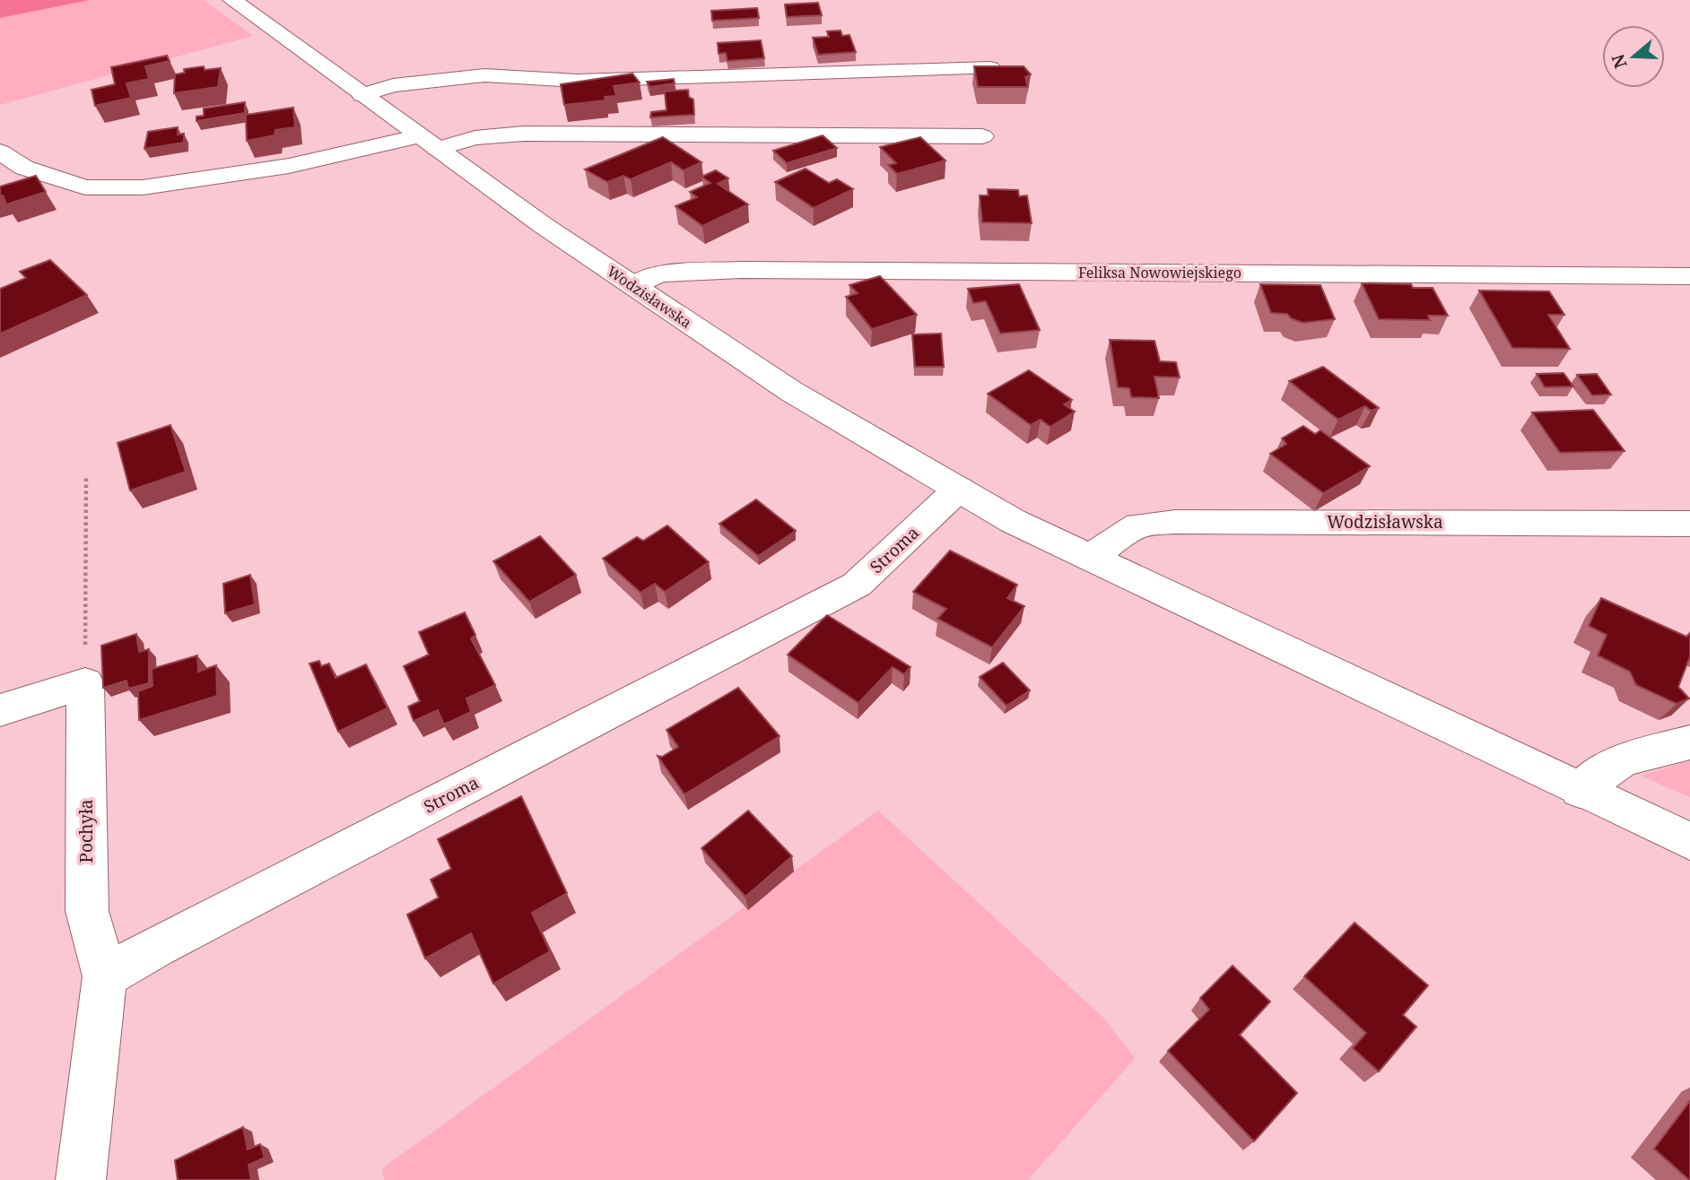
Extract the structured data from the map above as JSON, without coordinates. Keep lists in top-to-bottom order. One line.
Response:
{"streets":{"street":["Feliksa Nowowiejskiego","Wodzisławska","Stroma","Pochyła"]},"crossings":[["Feliksa Nowowiejskiego","Wodzisławska"],["Wodzisławska","Stroma"],["Stroma","Pochyła"]],"north":"left"}
